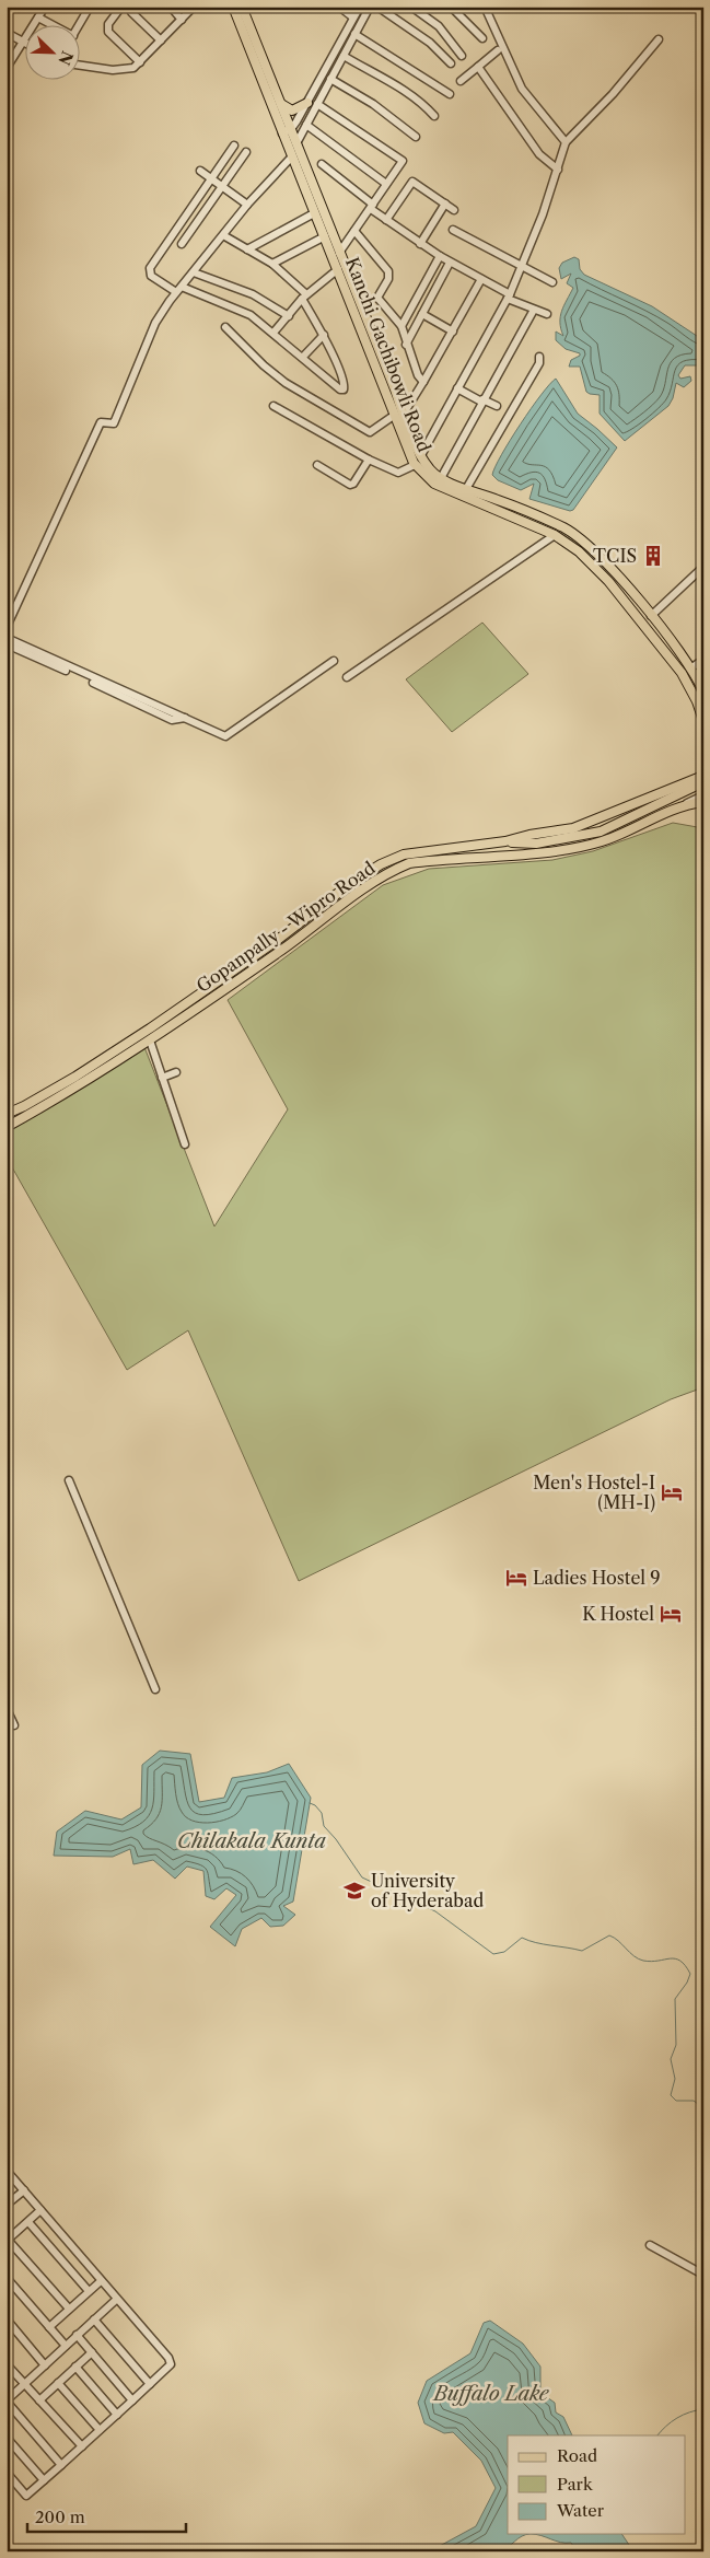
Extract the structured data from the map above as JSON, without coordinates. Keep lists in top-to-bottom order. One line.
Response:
{"streets":{"main road":["Kanchi Gachibowli Road","Gopanpally - Wipro Road"]},"water":["Chilakala Kunta","Buffalo Lake"],"places":{"building":["TCIS"],"hotel":["Men's Hostel-I (MH-I)","Ladies Hostel 9","K Hostel"],"school or university":["University of Hyderabad"]},"legend":["Road","Park","Water"],"scale_bar":"200 m","north":"bottom right"}
